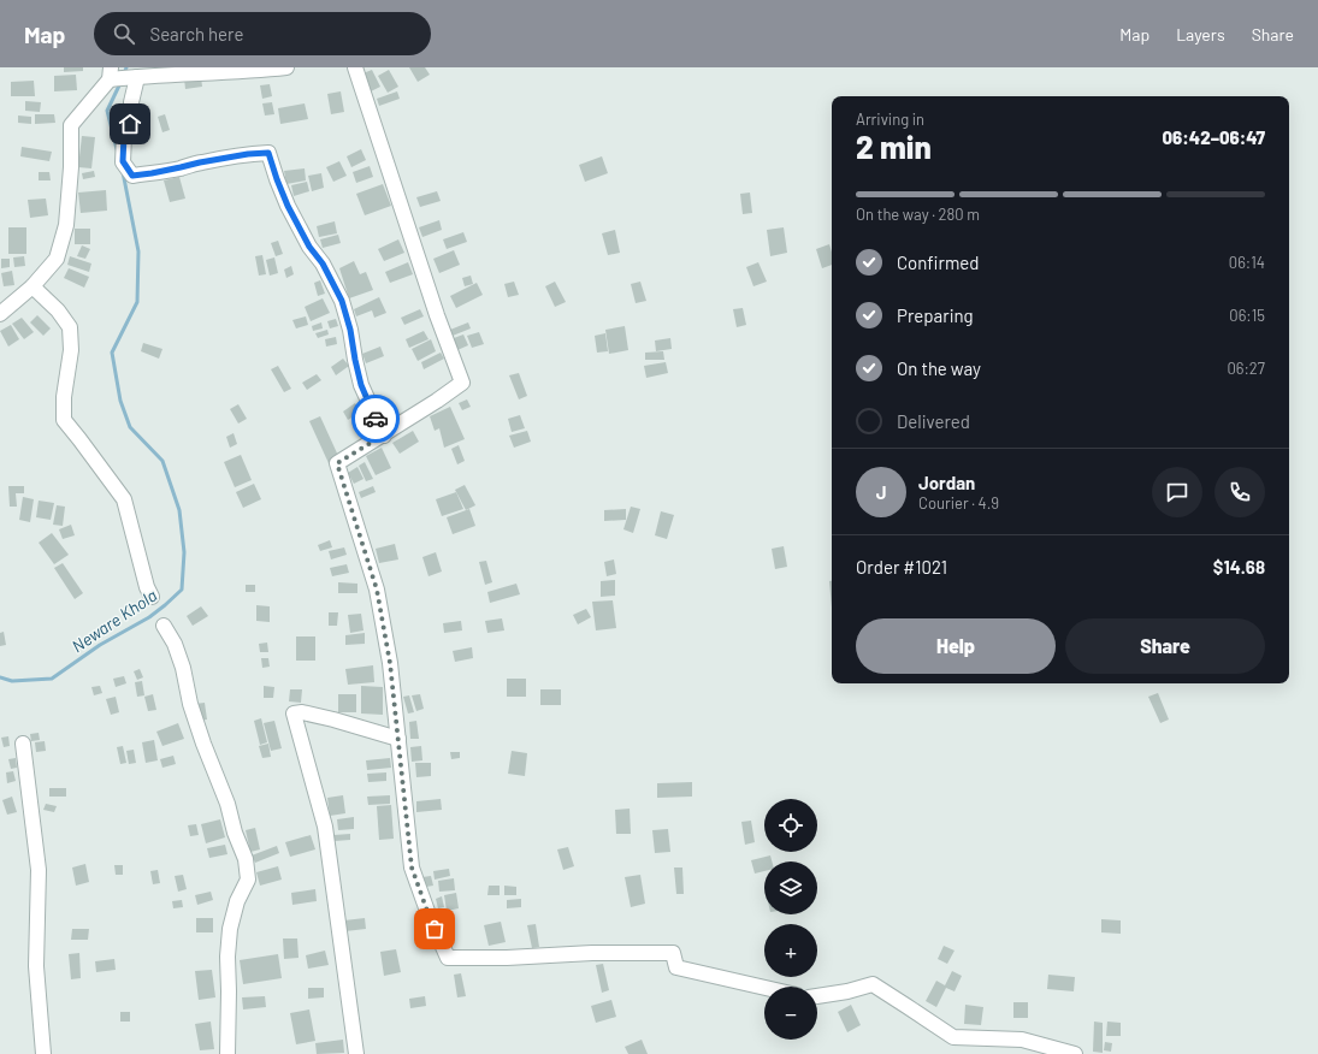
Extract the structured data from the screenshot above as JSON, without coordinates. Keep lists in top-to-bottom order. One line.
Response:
{"water":["Neware Khola"],"page":{"header":"Map","search":"Search here","nav":["Map","Layers","Share"],"heading":["2 min","Arriving in","06:42–06:47"],"panel":["Jordan","Courier · 4.9","Order #1021","$14.68"],"bar":"On the way · 280 m","list":[["Confirmed","06:14"],["Preparing","06:15"],["On the way","06:27"],"Delivered"],"round":"J","buttons":["Help","Share"],"map_buttons":["+","−"]}}
